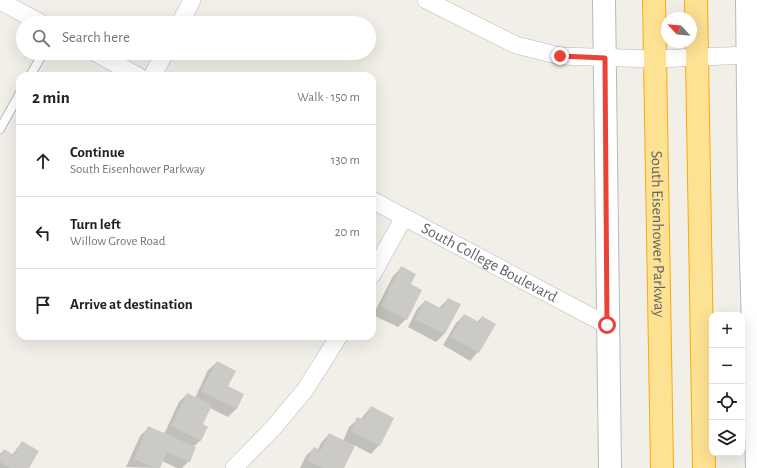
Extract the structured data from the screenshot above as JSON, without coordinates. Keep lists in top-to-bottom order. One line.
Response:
{"streets":{"highway":["South Eisenhower Parkway"],"street":["South College Boulevard"]},"north":"top left","page":{"search":"Search here","heading":["2 min","Walk · 150 m"],"list":[["Continue","South Eisenhower Parkway","130 m"],["Turn left","Willow Grove Road","20 m"],"Arrive at destination"],"map_buttons":["+","−"]}}
